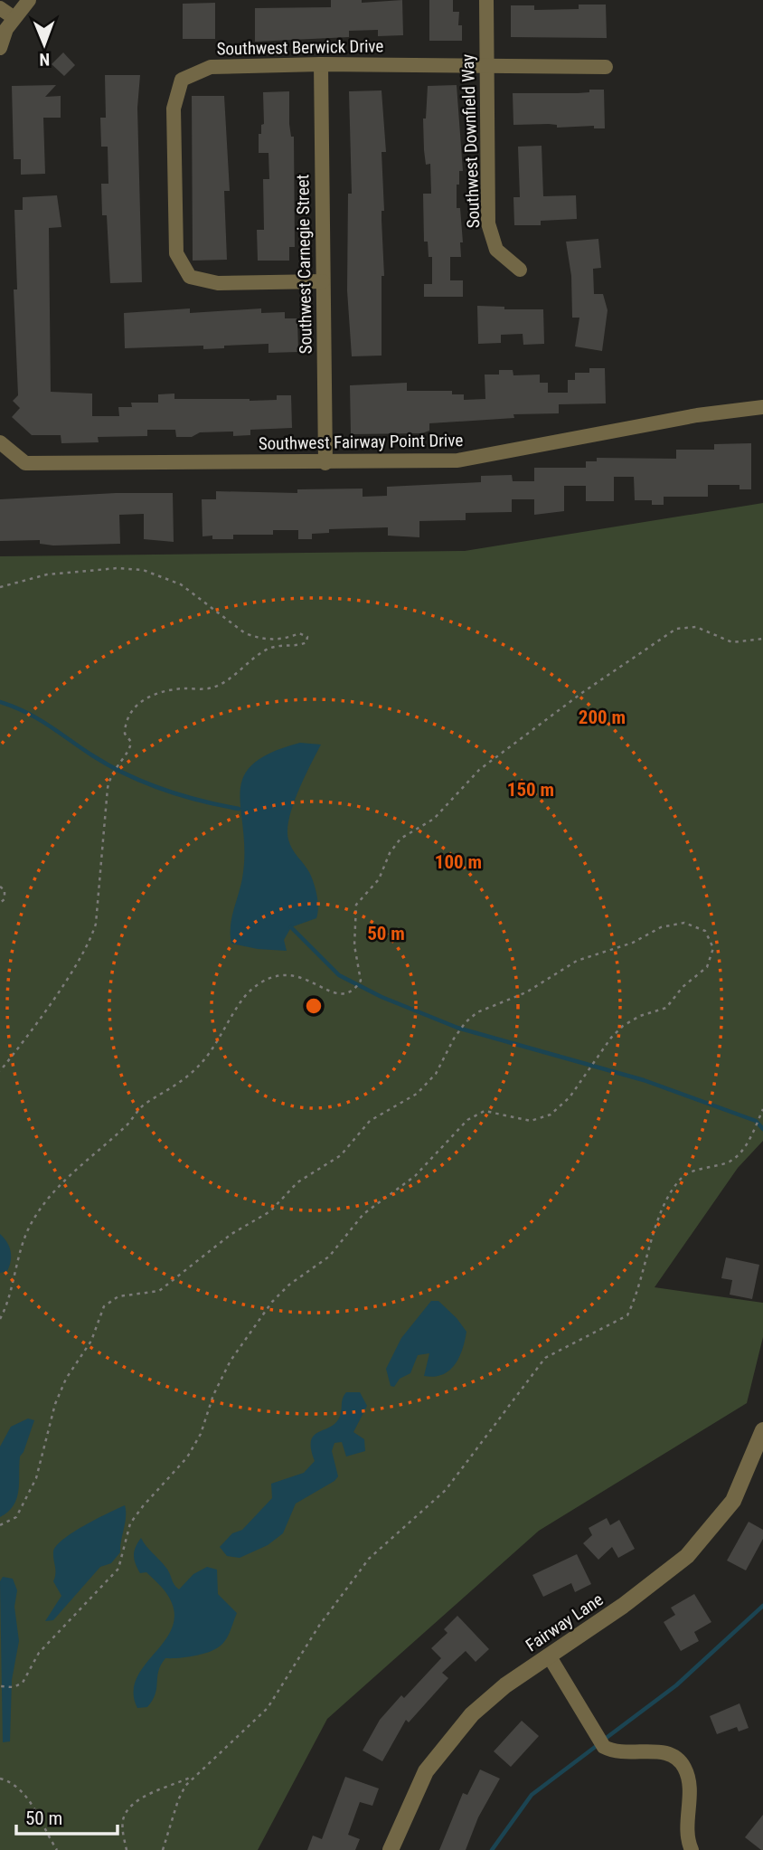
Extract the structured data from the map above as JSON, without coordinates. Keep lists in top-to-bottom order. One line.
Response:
{"streets":{"street":["Southwest Berwick Drive","Southwest Downfield Way","Southwest Carnegie Street","Southwest Fairway Point Drive","Fairway Lane"]},"crossings":[["Southwest Berwick Drive","Southwest Downfield Way"],["Southwest Berwick Drive","Southwest Carnegie Street"],["Southwest Carnegie Street","Southwest Fairway Point Drive"]],"scale_bar":"50 m","north":"bottom","rings":["200 m","150 m","100 m","50 m"]}
